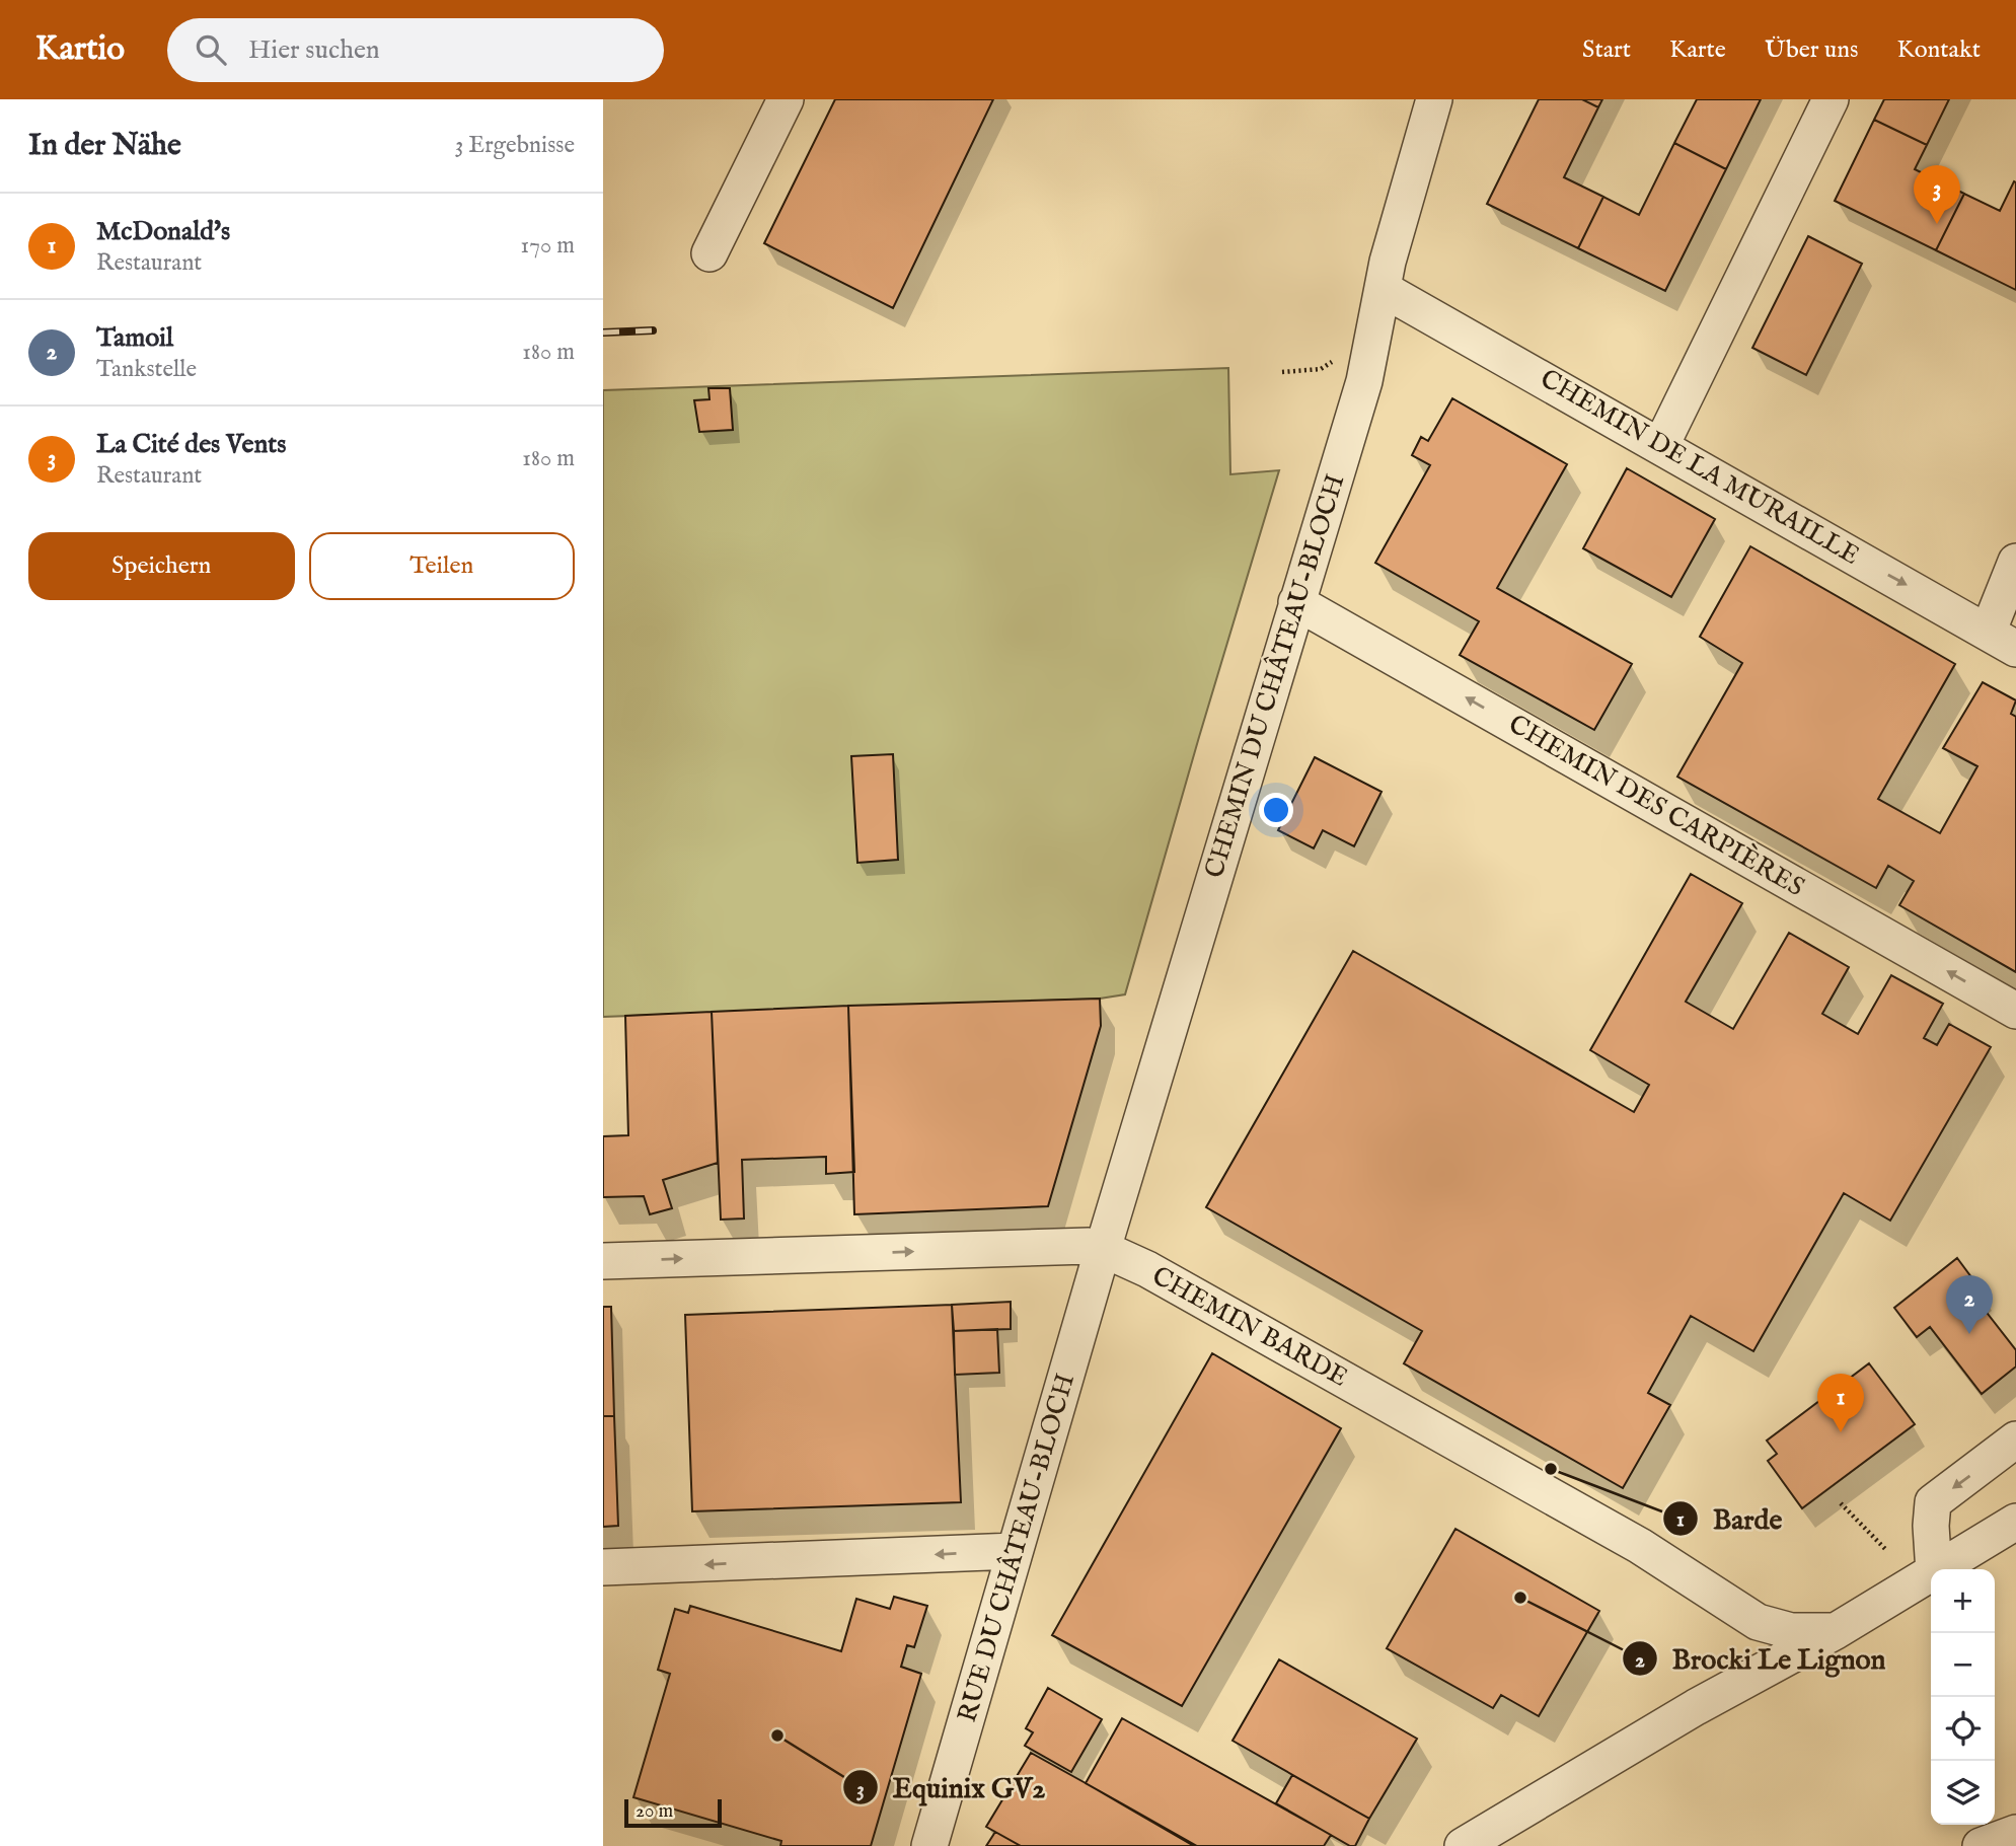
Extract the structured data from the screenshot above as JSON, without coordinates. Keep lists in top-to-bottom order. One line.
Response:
{"streets":{"street":["CHEMIN DE LA MURAILLE","CHEMIN DU CHÂTEAU-BLOCH","CHEMIN DES CARPIÈRES","CHEMIN BARDE","RUE DU CHÂTEAU-BLOCH"]},"crossings":[["CHEMIN DE LA MURAILLE","CHEMIN DU CHÂTEAU-BLOCH"],["CHEMIN DU CHÂTEAU-BLOCH","CHEMIN DES CARPIÈRES"],["CHEMIN DU CHÂTEAU-BLOCH","CHEMIN BARDE"],["CHEMIN DU CHÂTEAU-BLOCH","RUE DU CHÂTEAU-BLOCH"],["CHEMIN BARDE","RUE DU CHÂTEAU-BLOCH"]],"one_way":["CHEMIN DE LA MURAILLE","CHEMIN DES CARPIÈRES"],"places":["Barde","Brocki Le Lignon","Equinix GV2"],"scale_bar":"20 m","page":{"header":"Kartio","search":"Hier suchen","nav":["Start","Karte","Über uns","Kontakt"],"heading":["In der Nähe","3 Ergebnisse"],"pins":["3","2","1"],"list":[{"mark":"1","name":"McDonald's","note":"Restaurant","value":"170 m"},{"mark":"2","name":"Tamoil","note":"Tankstelle","value":"180 m"},{"mark":"3","name":"La Cité des Vents","note":"Restaurant","value":"180 m"}],"buttons":["Speichern","Teilen"],"map_buttons":["+","−"],"scale":"20 m"}}
